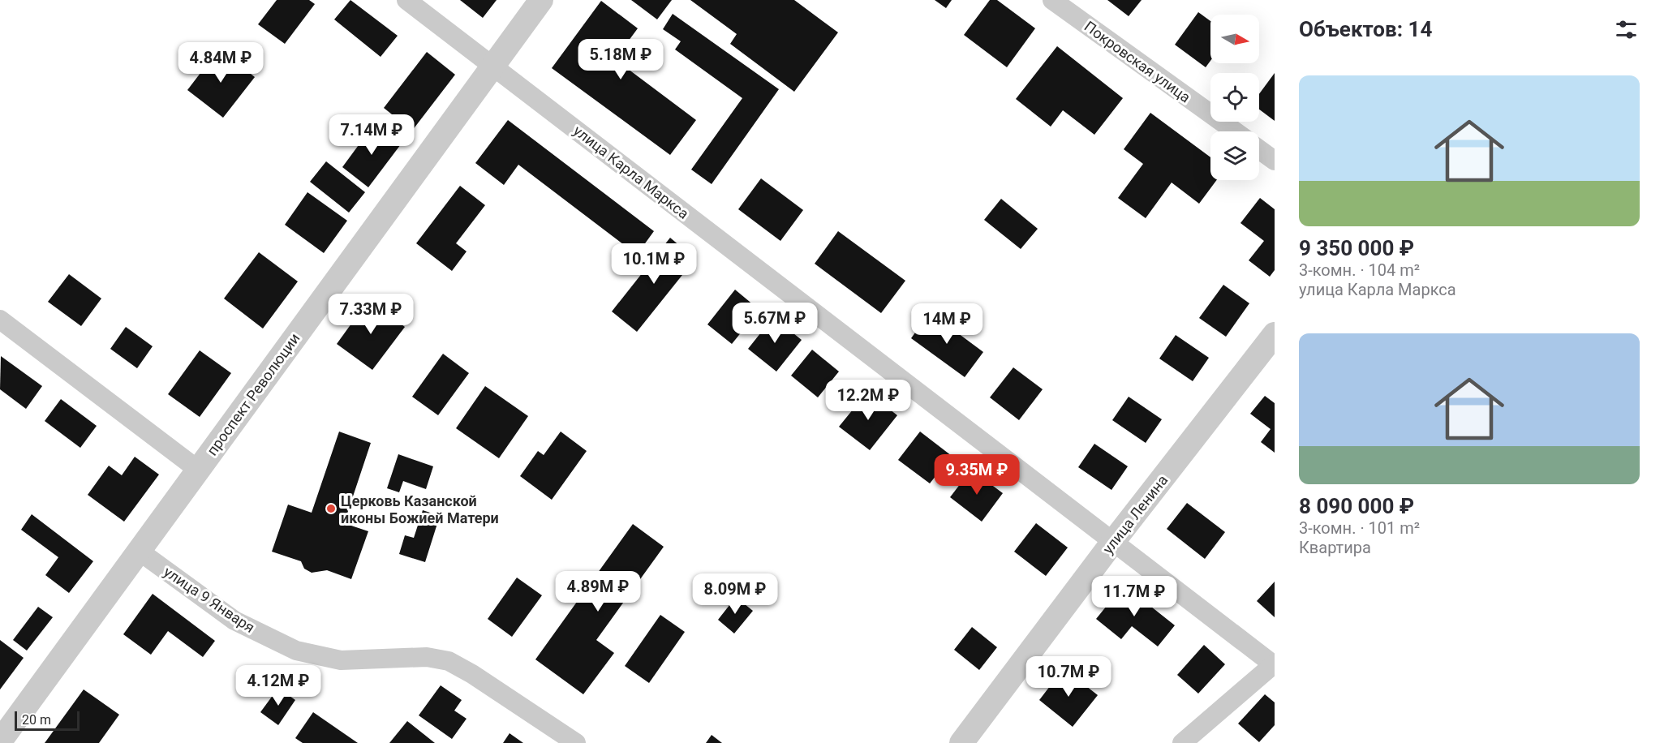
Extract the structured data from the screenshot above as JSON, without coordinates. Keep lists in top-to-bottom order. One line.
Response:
{"streets":{"street":["Покровская улица","улица Карла Маркса","проспект Революции","улица Ленина","улица 9 Января"]},"crossings":[["улица Карла Маркса","проспект Революции"],["улица Карла Маркса","улица Ленина"],["проспект Революции","улица 9 Января"]],"places":["Церковь Казанской иконы Божией Матери"],"scale_bar":"20 m","north":"right","page":{"heading":"Объектов: 14","price":["5.18M ₽","4.84M ₽","7.14M ₽","10.1M ₽","7.33M ₽","5.67M ₽","14M ₽","12.2M ₽","9.35M ₽","4.89M ₽","8.09M ₽","11.7M ₽","10.7M ₽","4.12M ₽"],"list":[{"name":"9 350 000 ₽","note":"3-комн. · 104 m² · улица Карла Маркса"},{"name":"8 090 000 ₽","note":"3-комн. · 101 m² · Квартира"}],"scale":"20 m"}}
